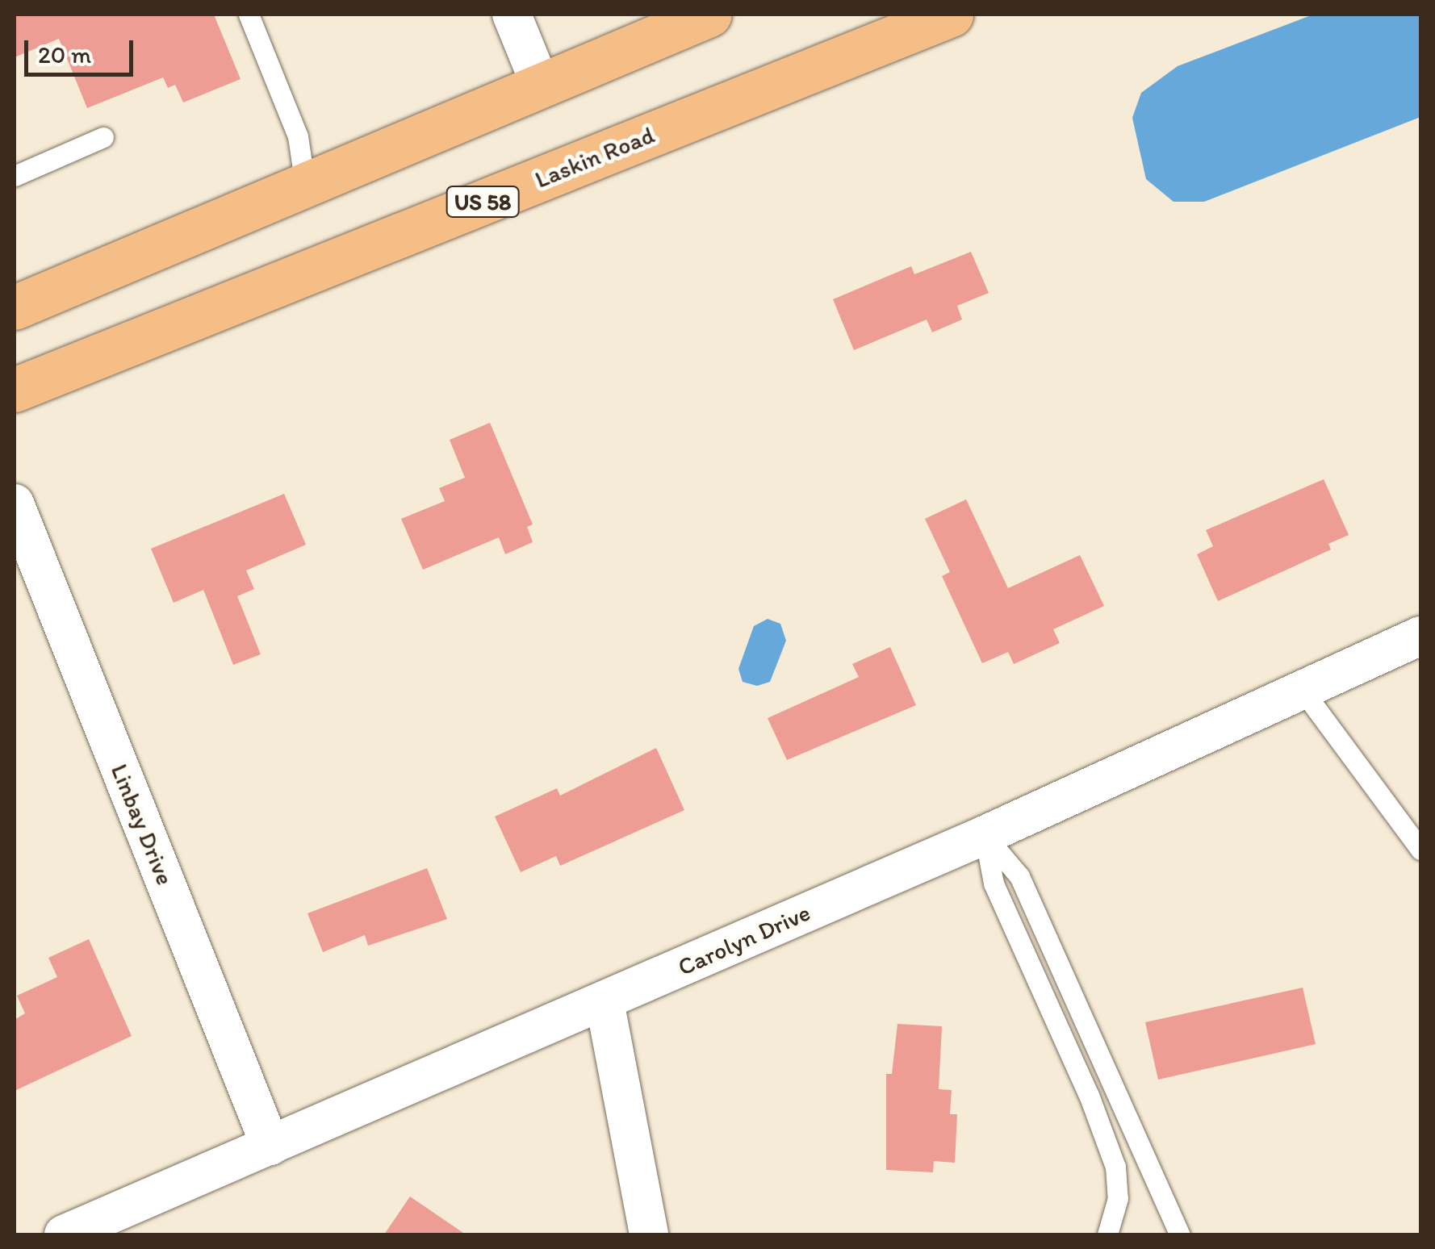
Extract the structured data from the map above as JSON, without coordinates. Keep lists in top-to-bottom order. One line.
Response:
{"streets":{"main road":["Laskin Road","US 58"],"street":["Linbay Drive","Carolyn Drive"]},"crossings":[["Linbay Drive","Carolyn Drive"]],"scale_bar":"20 m"}
